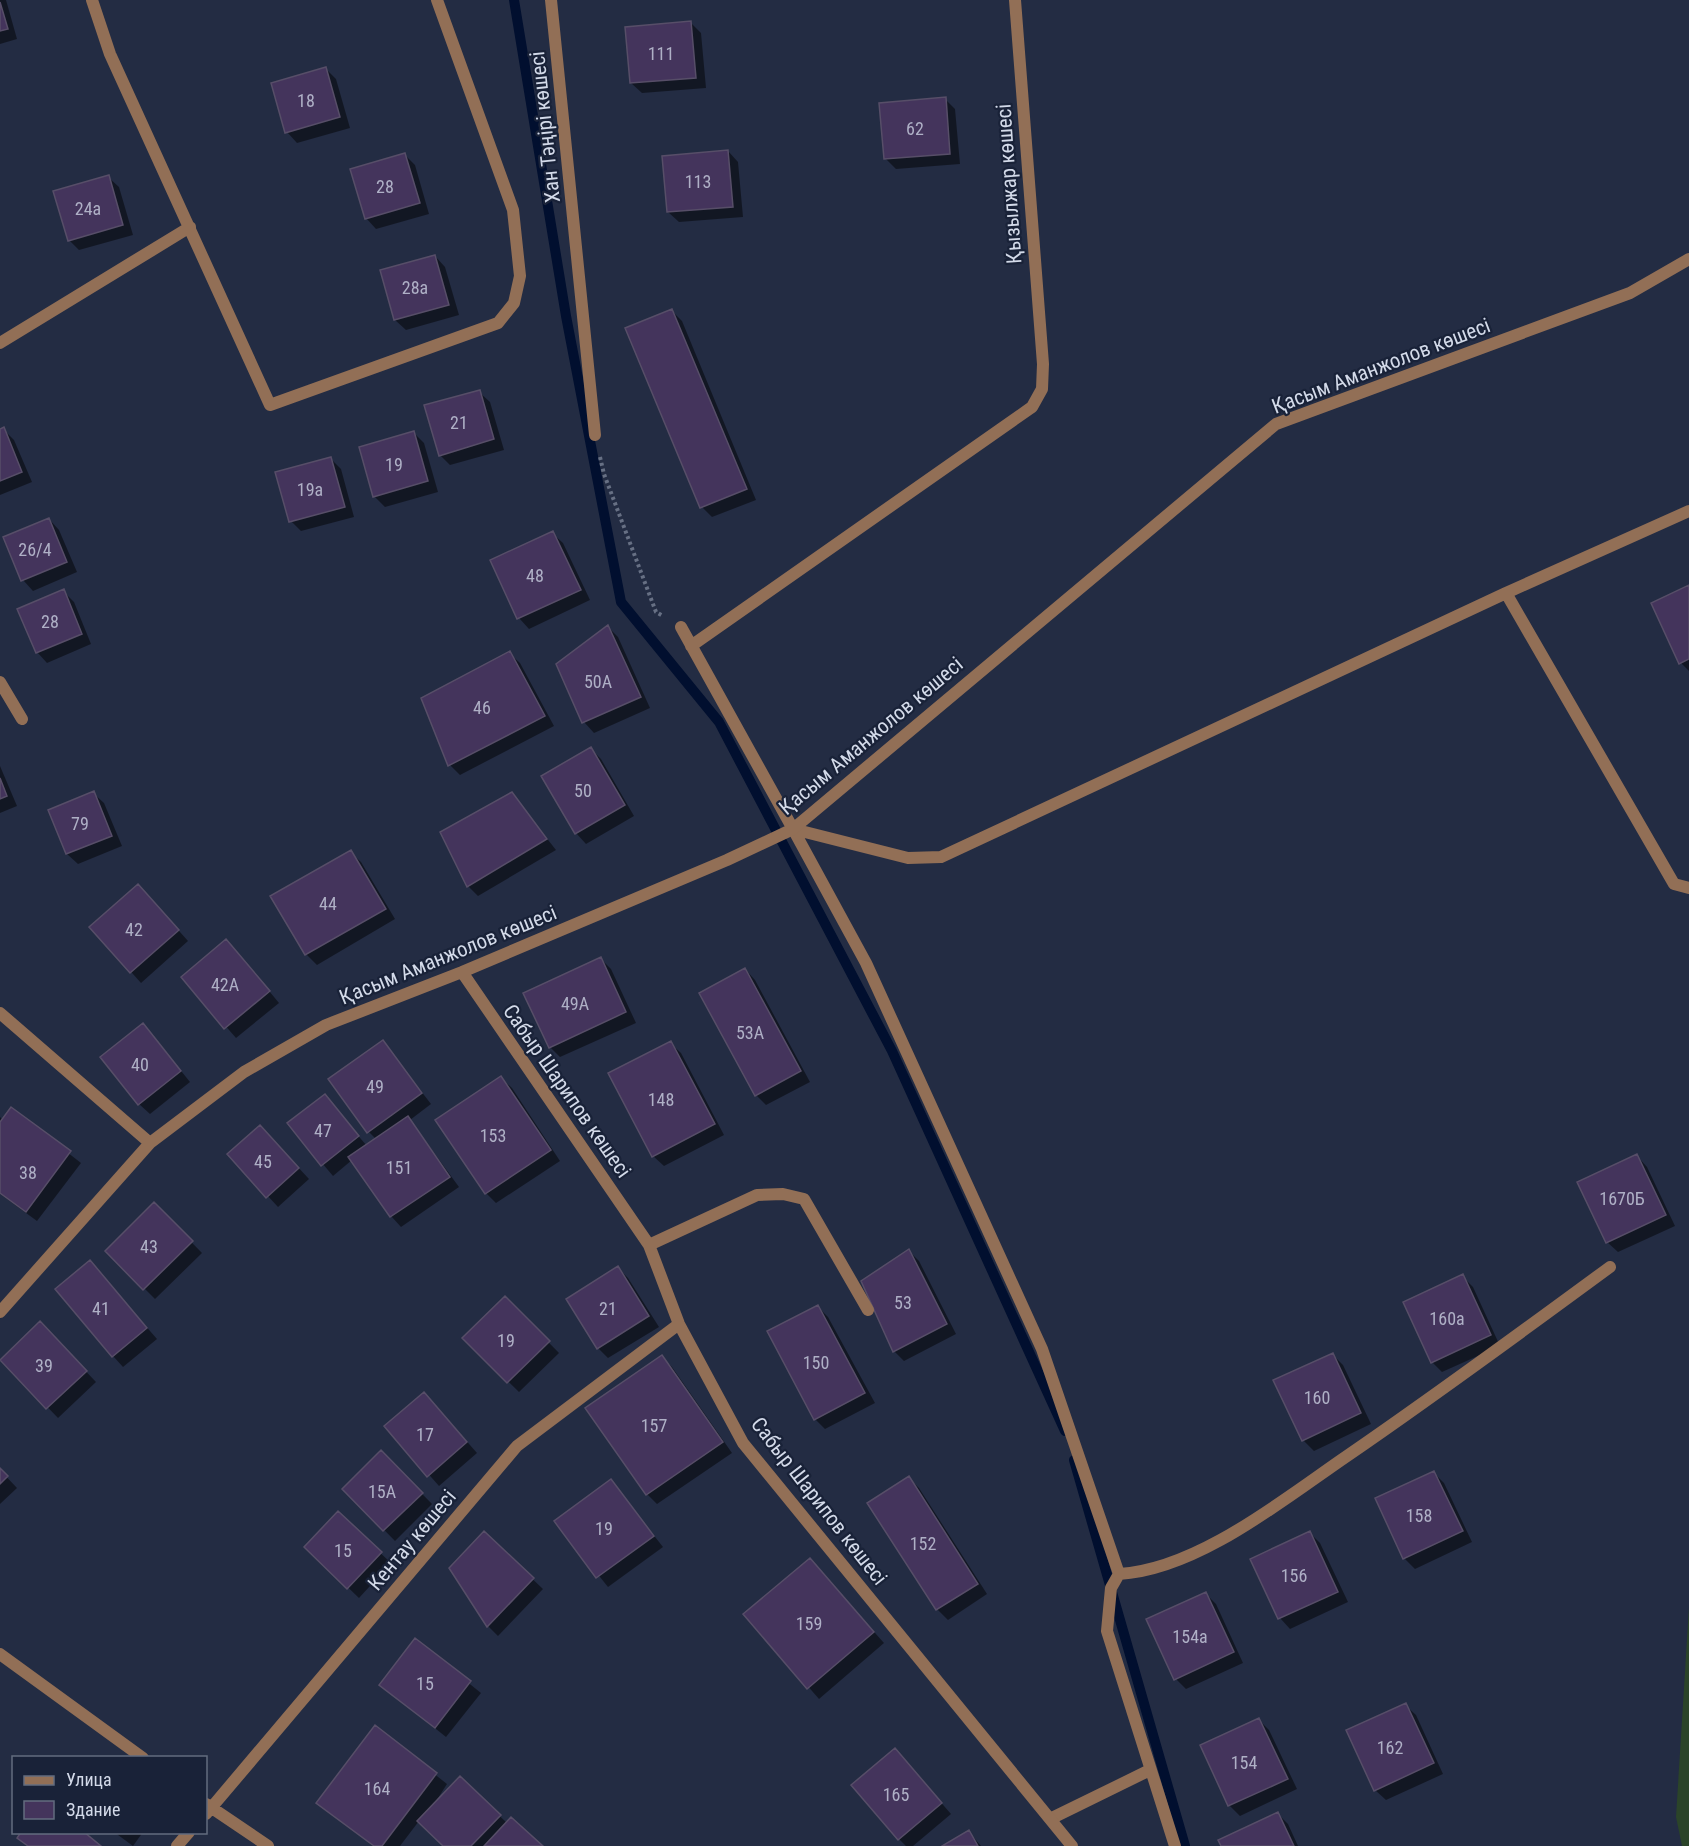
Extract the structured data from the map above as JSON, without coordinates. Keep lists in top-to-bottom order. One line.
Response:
{"streets":{"street":["Хан Тәңірі көшесі","Қызылжар көшесі","Қасым Аманжолов көшесі","Сабыр Шарипов көшесі","Кентау көшесі"]},"crossings":[["Қасым Аманжолов көшесі","Сабыр Шарипов көшесі"],["Сабыр Шарипов көшесі","Кентау көшесі"]],"house_numbers":["111","18","62","113","28","24а","28а","21","19","19а","26/4","48","28","50А","46","50","79","44","42","42А","49А","53А","40","49","148","47","153","45","151","38","1670Б","43","53","41","21","160а","19","150","39","160","157","17","15А","158","19","152","15","156","159","154а","15","162","154","164","165"],"legend":["Улица","Здание"]}
